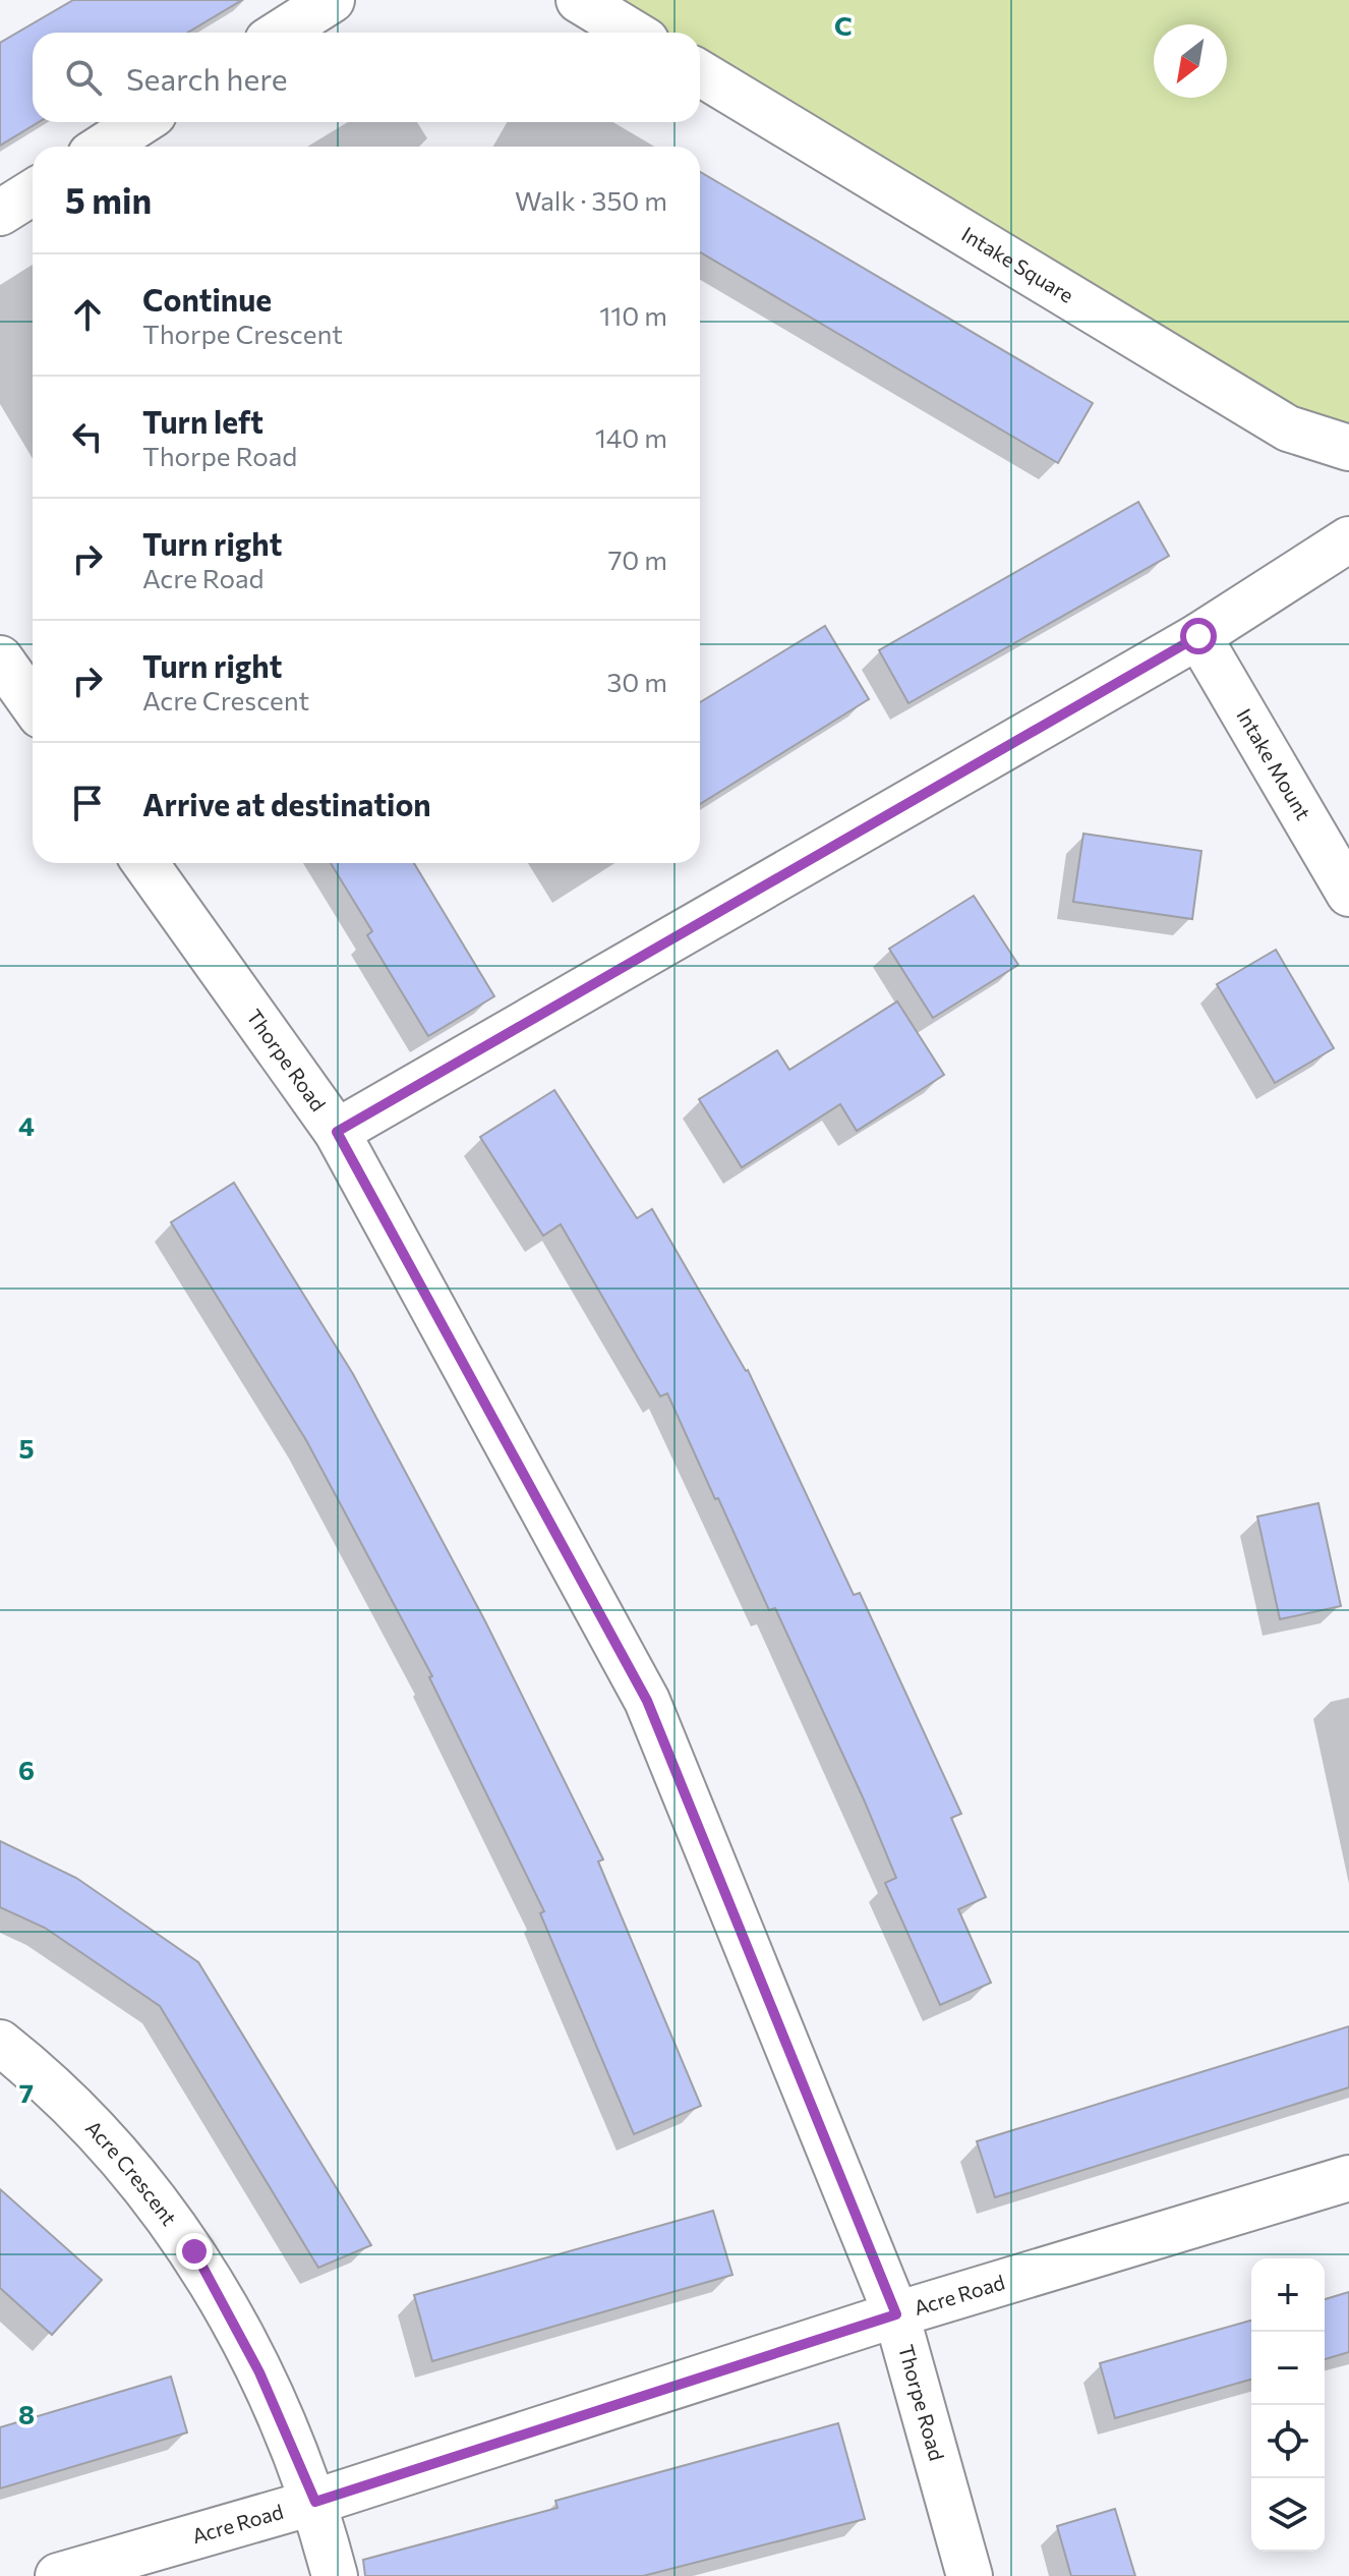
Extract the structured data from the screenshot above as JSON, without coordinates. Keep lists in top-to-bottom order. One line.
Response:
{"streets":{"street":["Intake Square","Intake Mount","Thorpe Road","Acre Crescent","Acre Road"]},"crossings":[["Thorpe Road","Acre Road"],["Acre Crescent","Acre Road"]],"north":"bottom left","page":{"search":"Search here","heading":["5 min","Walk · 350 m"],"list":[["Continue","Thorpe Crescent","110 m"],["Turn left","Thorpe Road","140 m"],["Turn right","Acre Road","70 m"],["Turn right","Acre Crescent","30 m"],"Arrive at destination"],"map_buttons":["+","−"]},"grid":{"columns":["C"],"rows":["4","5","6","7","8"]}}
